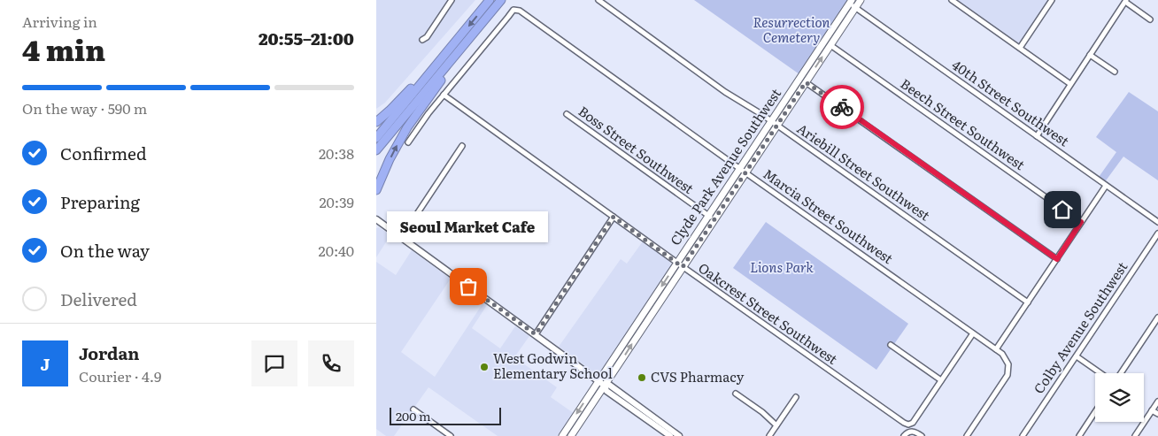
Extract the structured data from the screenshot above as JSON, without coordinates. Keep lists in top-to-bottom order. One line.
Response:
{"streets":{"main road":["Clyde Park Avenue Southwest"],"street":["40th Street Southwest","Beech Street Southwest","Boss Street Southwest","Ariebill Street Southwest","Marcia Street Southwest","Oakcrest Street Southwest","Colby Avenue Southwest"]},"crossings":[["40th Street Southwest","Clyde Park Avenue Southwest"],["Beech Street Southwest","Clyde Park Avenue Southwest"],["Boss Street Southwest","Clyde Park Avenue Southwest"],["Clyde Park Avenue Southwest","Ariebill Street Southwest"],["Clyde Park Avenue Southwest","Marcia Street Southwest"],["Clyde Park Avenue Southwest","Oakcrest Street Southwest"],["Marcia Street Southwest","Oakcrest Street Southwest"]],"parks":["Resurrection Cemetery","Lions Park"],"places":["Seoul Market Cafe","West Godwin Elementary School","CVS Pharmacy"],"scale_bar":"200 m","page":{"heading":["4 min","Arriving in","20:55–21:00"],"panel":["Jordan","Courier · 4.9"],"bar":"On the way · 590 m","list":[["Confirmed","20:38"],["Preparing","20:39"],["On the way","20:40"],"Delivered"],"bubble":"Seoul Market Cafe","round":"J","scale":"200 m"}}
